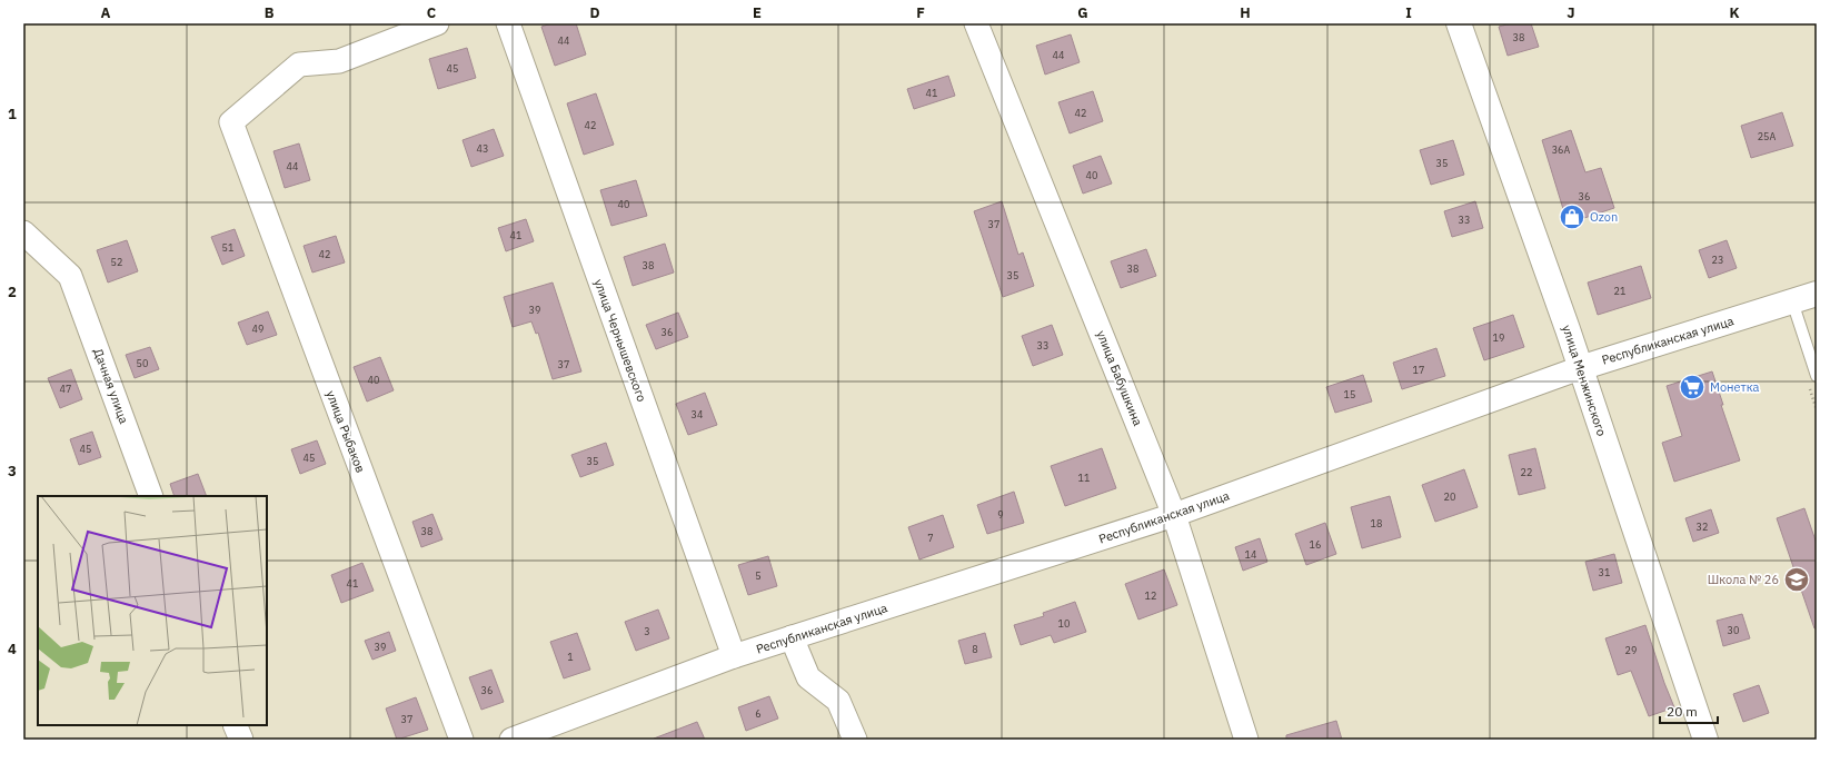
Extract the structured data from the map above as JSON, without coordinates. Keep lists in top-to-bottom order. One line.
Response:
{"streets":{"main road":["Республиканская улица","улица Менжинского"],"street":["улица Чернышевского","улица Бабушкина","Дачная улица","улица Рыбаков"]},"crossings":[["улица Чернышевского","Республиканская улица"],["Республиканская улица","улица Бабушкина"],["Республиканская улица","улица Менжинского"]],"places":{"shop":["Ozon"],"supermarket":["Монетка"],"school or university":["Школа № 26"]},"house_numbers":["38","44","44","45","41","42","42","25А","43","36А","35","44","40","36","40","33","37","41","51","42","23","52","38","38","35","21","39","49","36","19","33","50","37","17","40","47","15","34","45","45","35","22","11","20","9","18","32","38","7","16","14","31","5","41","12","10","30","3","39","8","29","1","36","6","37"],"scale_bar":"20 m","grid":{"columns":["A","B","C","D","E","F","G","H","I","J","K"],"rows":["1","2","3","4"]}}
